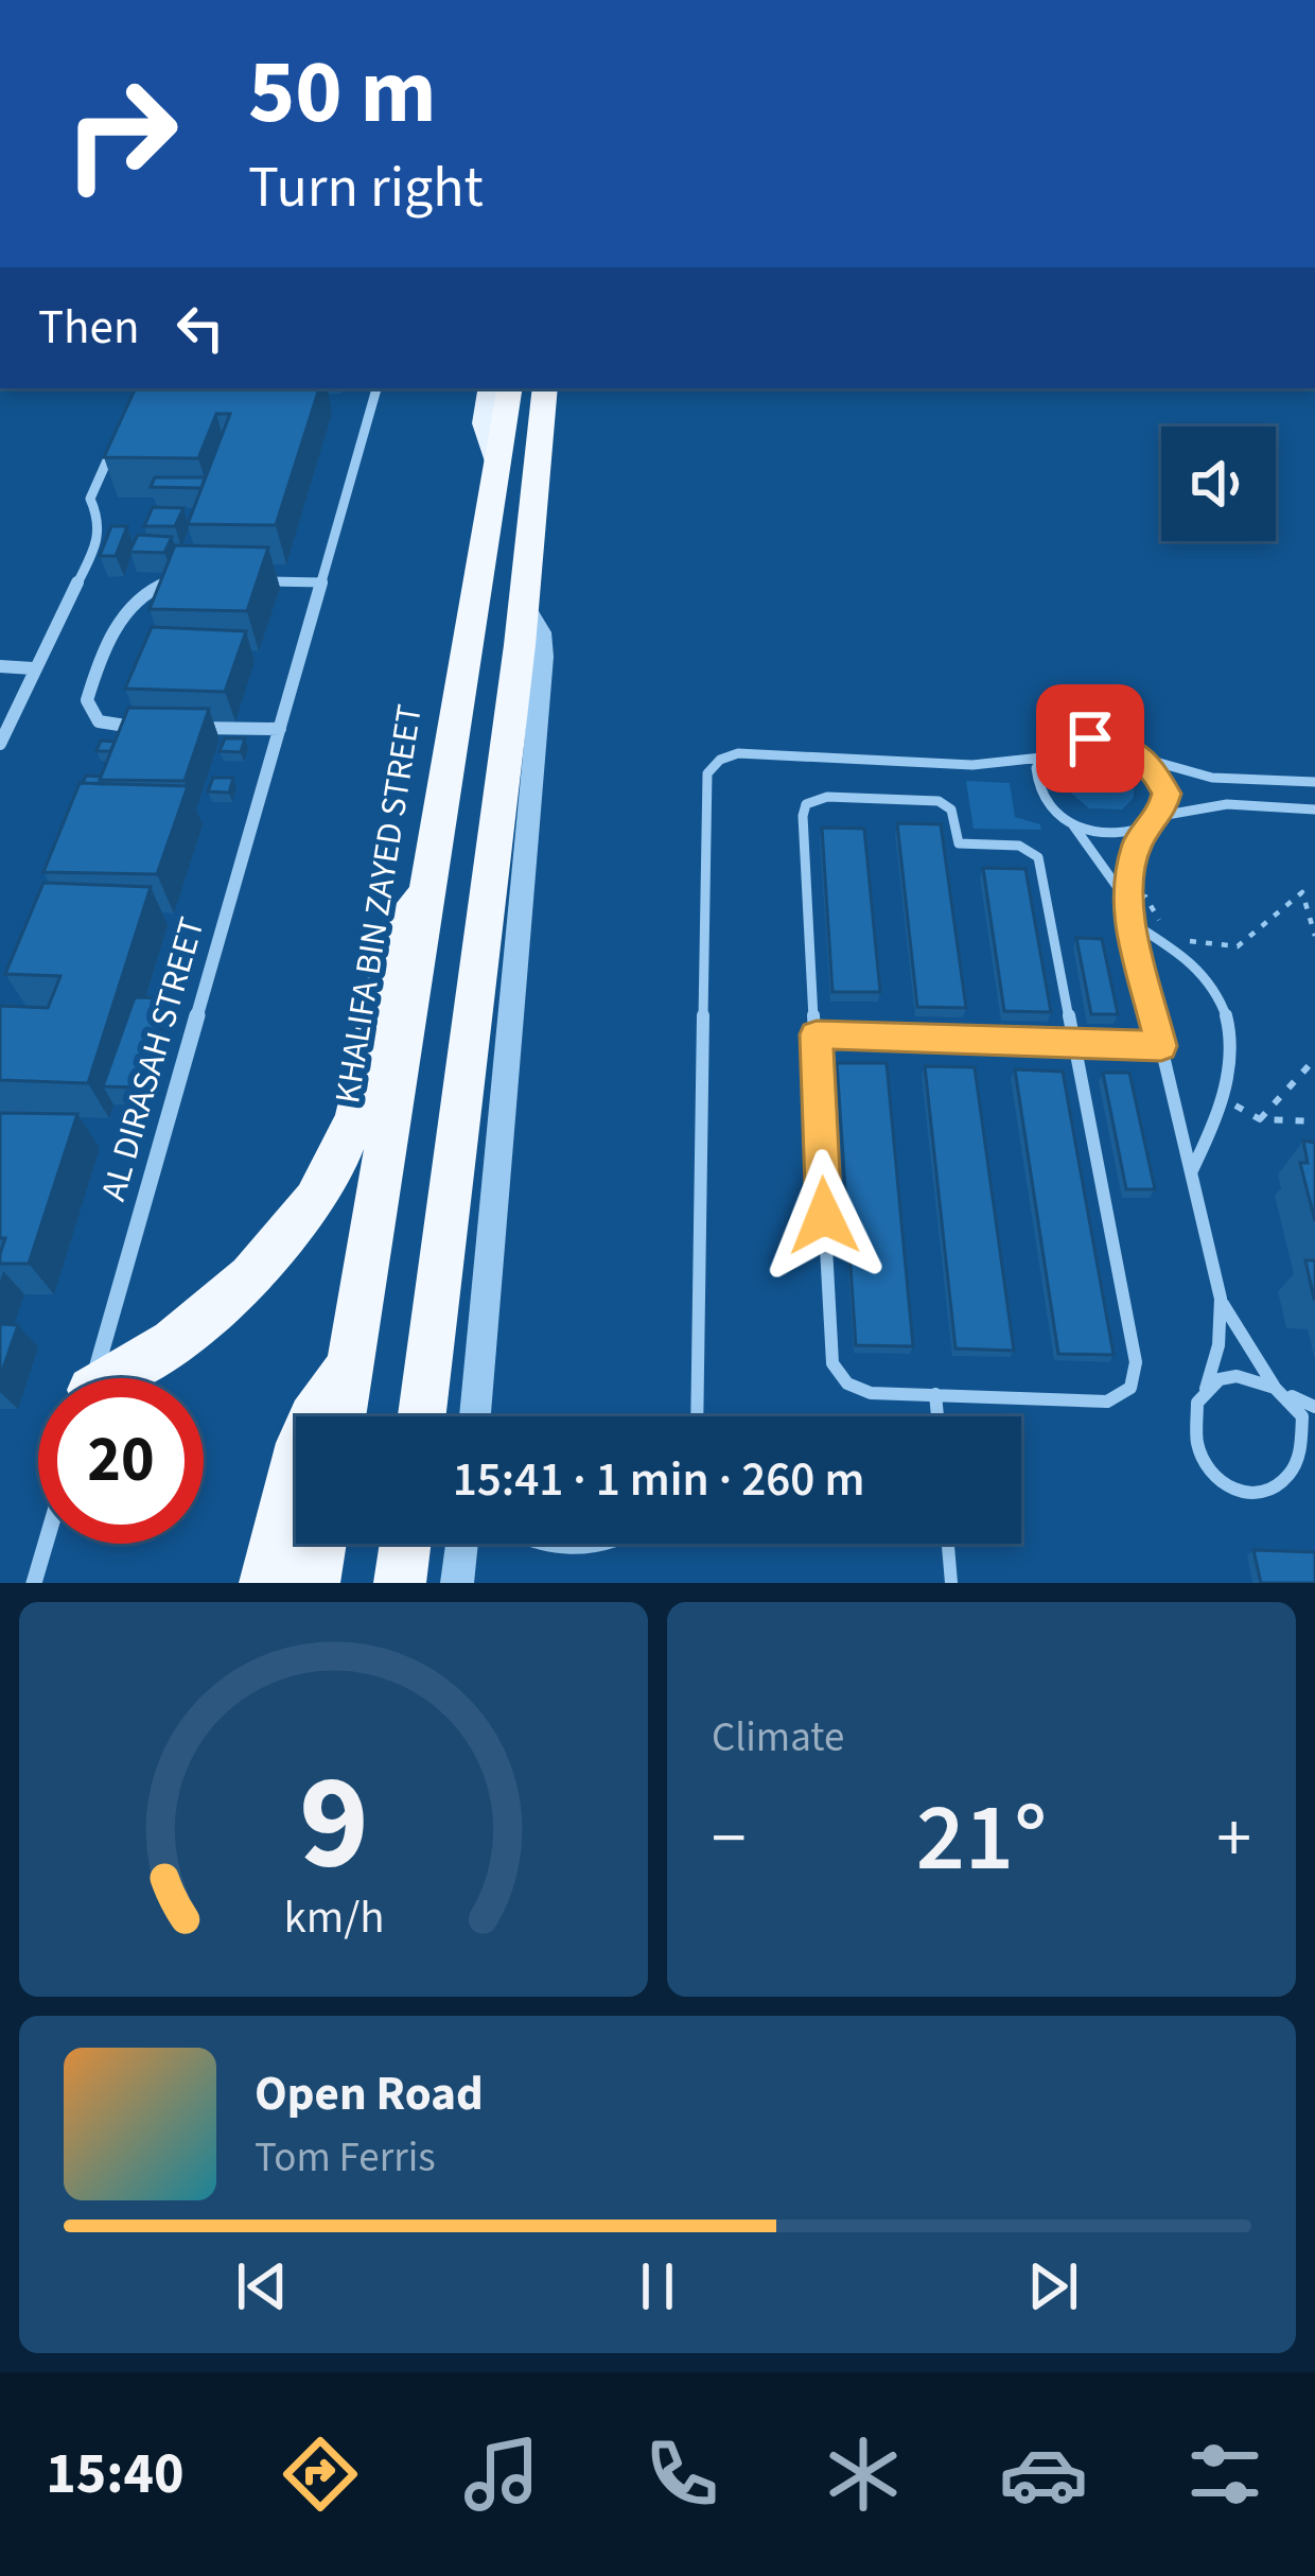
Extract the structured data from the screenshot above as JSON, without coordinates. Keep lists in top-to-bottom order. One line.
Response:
{"streets":{"highway":["KHALIFA BIN ZAYED STREET"],"street":["AL DIRASAH STREET"]},"page":{"turn":["50 m","Turn right"],"then":"Then","limit":"20","trip":"15:41 · 1 min · 260 m","tile":"Climate","heat":["−","21°","+"],"song":["Open Road","Tom Ferris"],"tabs":"15:40","gauge":["9","km/h"]}}
